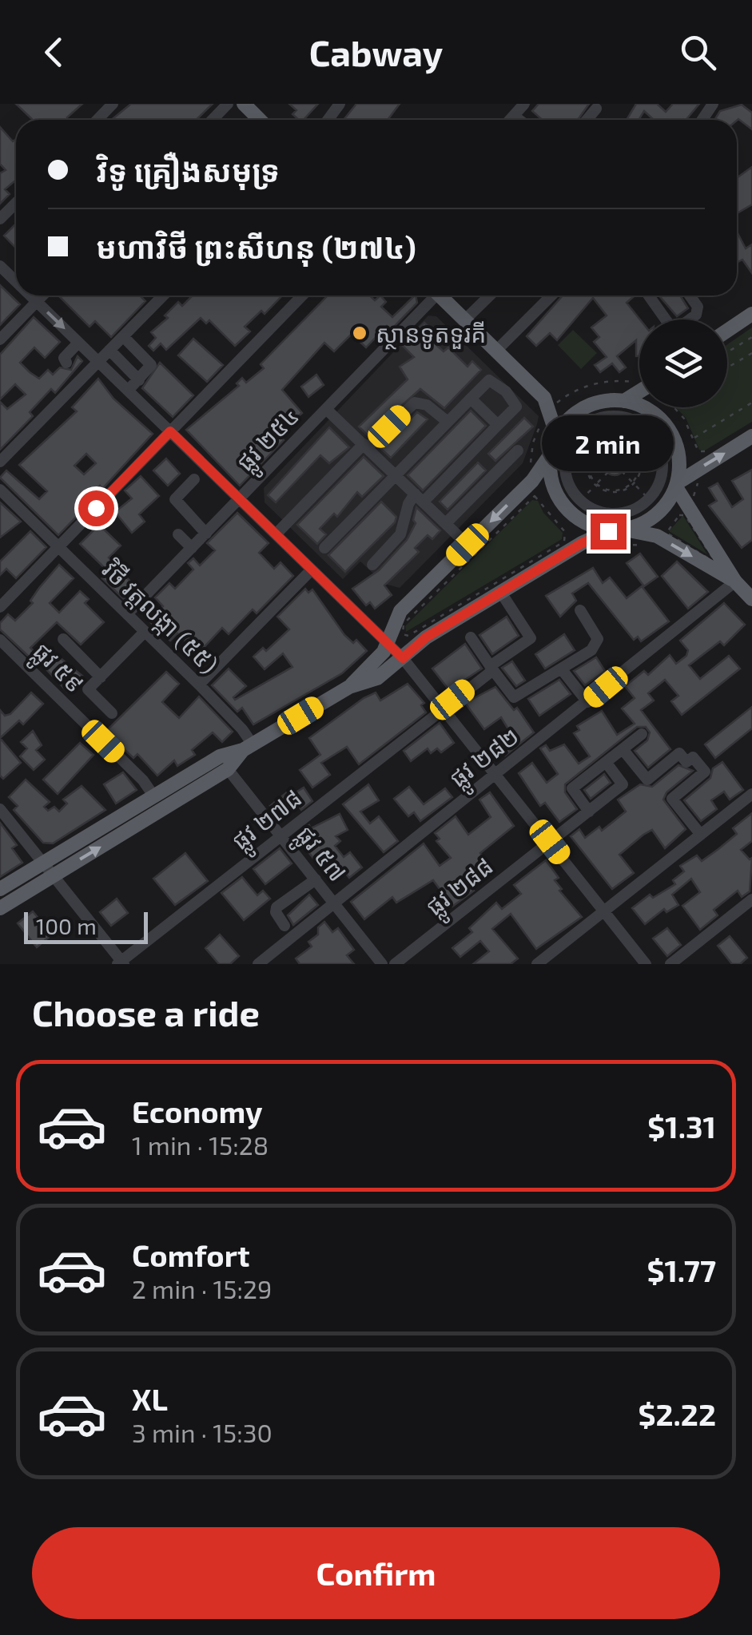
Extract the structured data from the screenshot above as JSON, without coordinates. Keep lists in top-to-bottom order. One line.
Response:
{"streets":{"street":["ផ្លូវ ២៥៤","វិថី វត្តលង្កា (៥៥)","ផ្លូវ ៥៩","ផ្លូវ ២៨២","ផ្លូវ ២៧៨","ផ្លូវ ៥៧","ផ្លូវ ២៨៨"]},"crossings":[["ផ្លូវ ២៥៤","វិថី វត្តលង្កា (៥៥)"],["ផ្លូវ ២៨២","ផ្លូវ ៥៧"],["ផ្លូវ ២៧៨","ផ្លូវ ៥៧"]],"places":["ស្ថានទូតទួរគី"],"scale_bar":"100 m","page":{"header":"Cabway","banner":["វិទូ គ្រឿងសមុទ្រ","មហាវិថី ព្រះសីហនុ (២៧៤)"],"bubble":"2 min","scale":"100 m","heading":"Choose a ride","list":[{"name":"Economy","note":"1 min · 15:28","value":"$1.31"},{"name":"Comfort","note":"2 min · 15:29","value":"$1.77"},{"name":"XL","note":"3 min · 15:30","value":"$2.22"}],"buttons":"Confirm"}}
